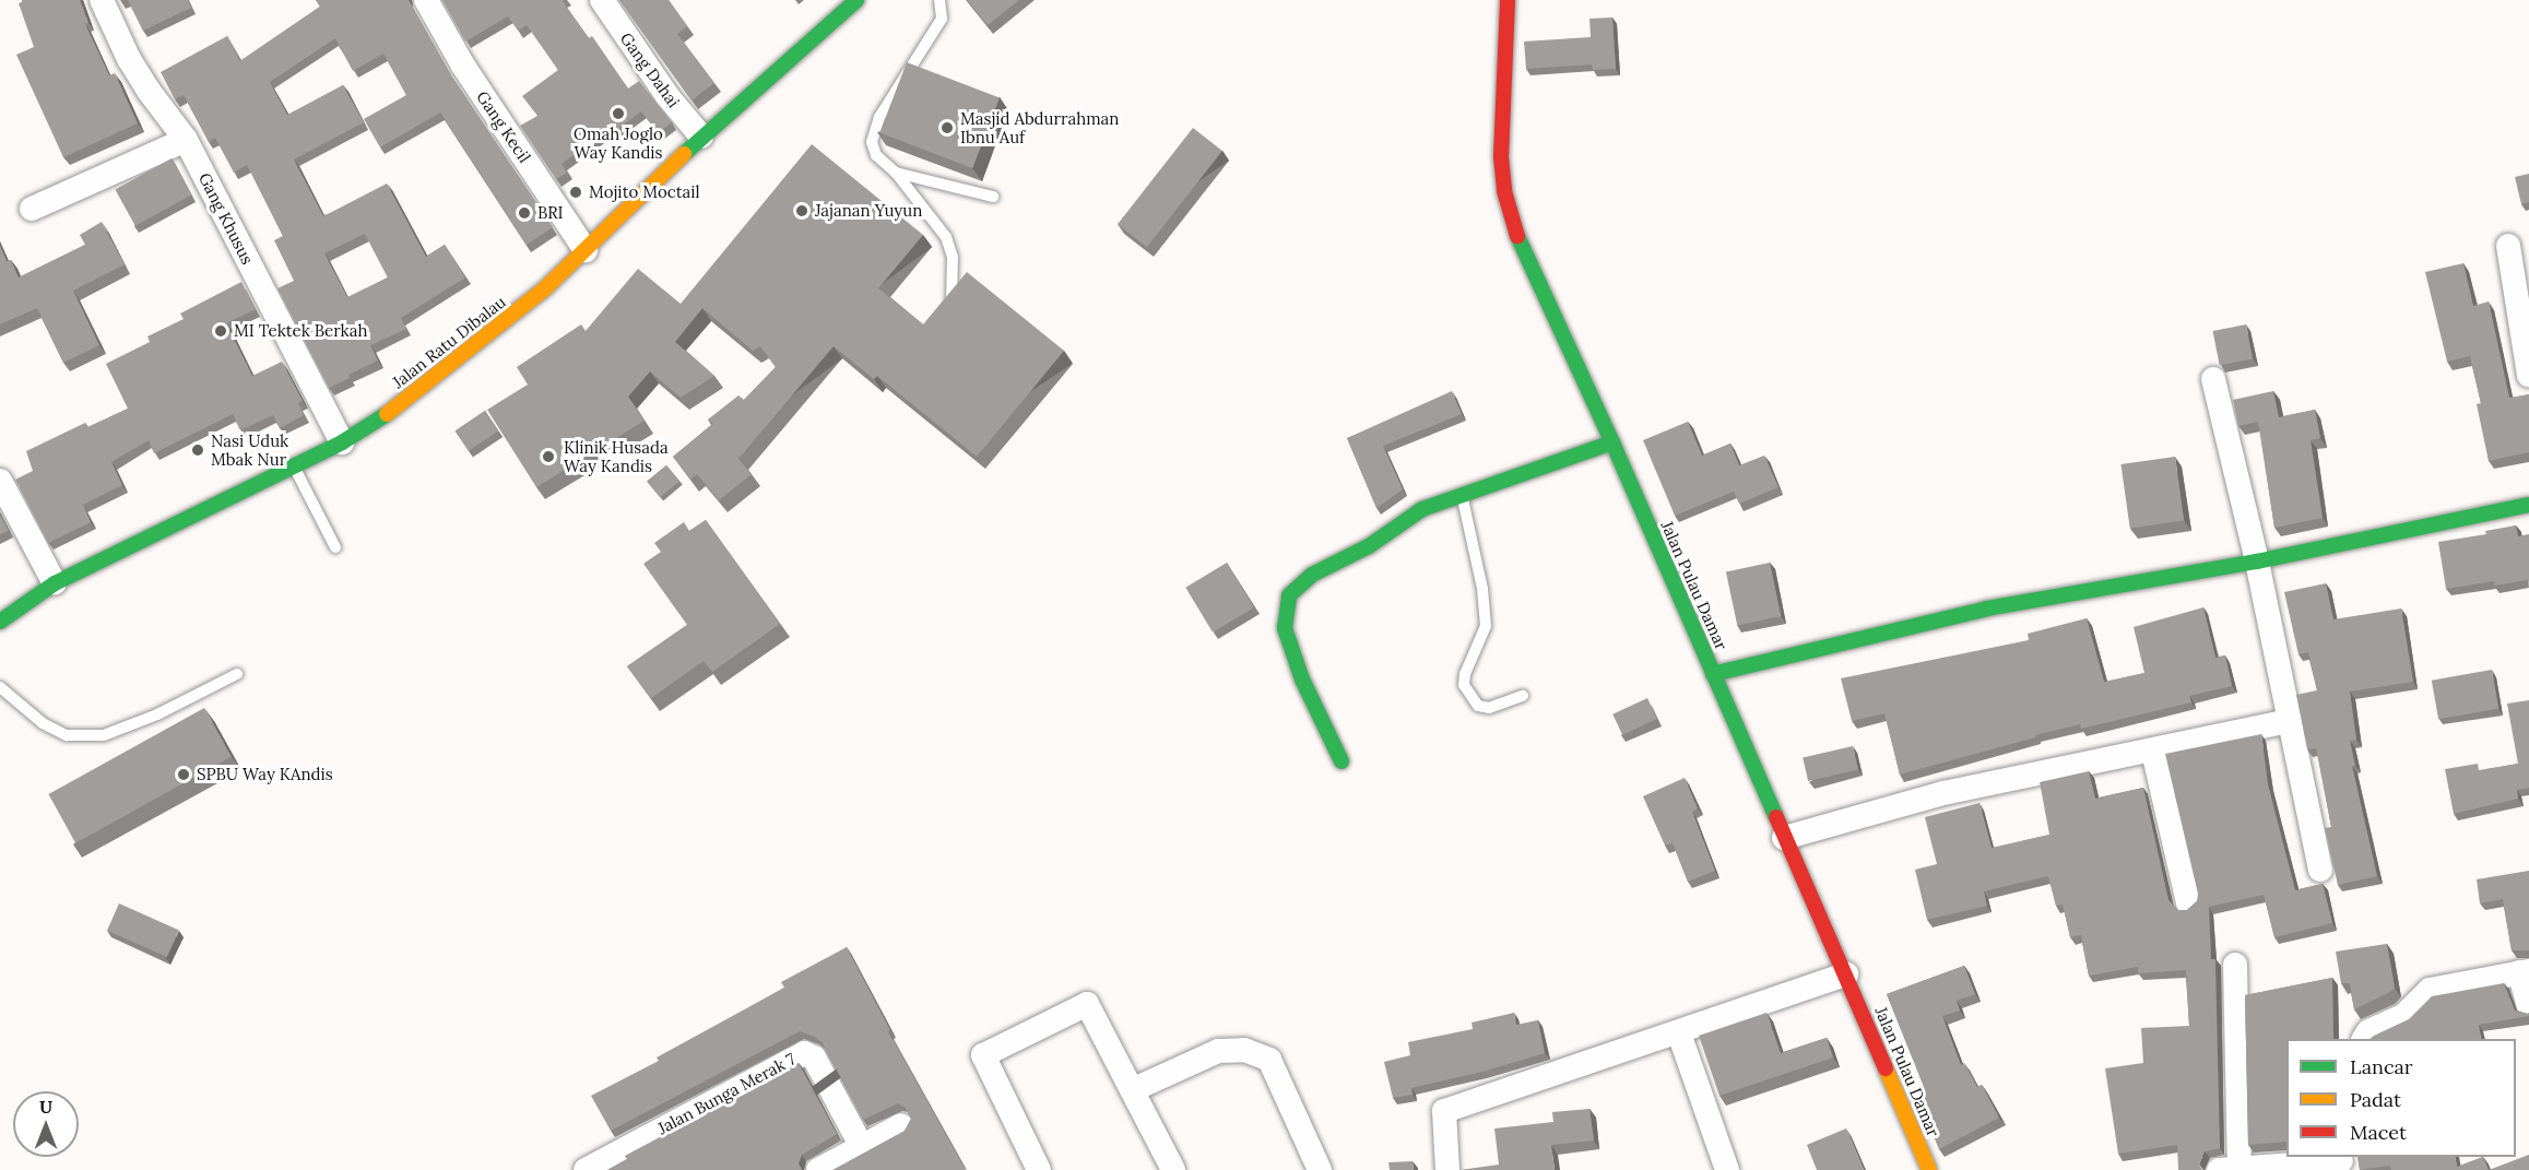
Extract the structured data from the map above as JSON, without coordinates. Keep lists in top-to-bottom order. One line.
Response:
{"streets":{"street":["Gang Dahai","Gang Kecil","Gang Khusus","Jalan Ratu Dibalau","Jalan Pulau Damar","Jalan Bunga Merak 7"]},"crossings":[["Gang Dahai","Jalan Ratu Dibalau"],["Gang Kecil","Jalan Ratu Dibalau"],["Gang Khusus","Jalan Ratu Dibalau"]],"places":["Omah Joglo Way Kandis","Masjid Abdurrahman Ibnu Auf","Mojito Moctail","Jajanan Yuyun","BRI","MI Tektek Berkah","Nasi Uduk Mbak Nur","Klinik Husada Way Kandis","SPBU Way KAndis"],"legend":["Lancar","Padat","Macet"],"north":"top"}
